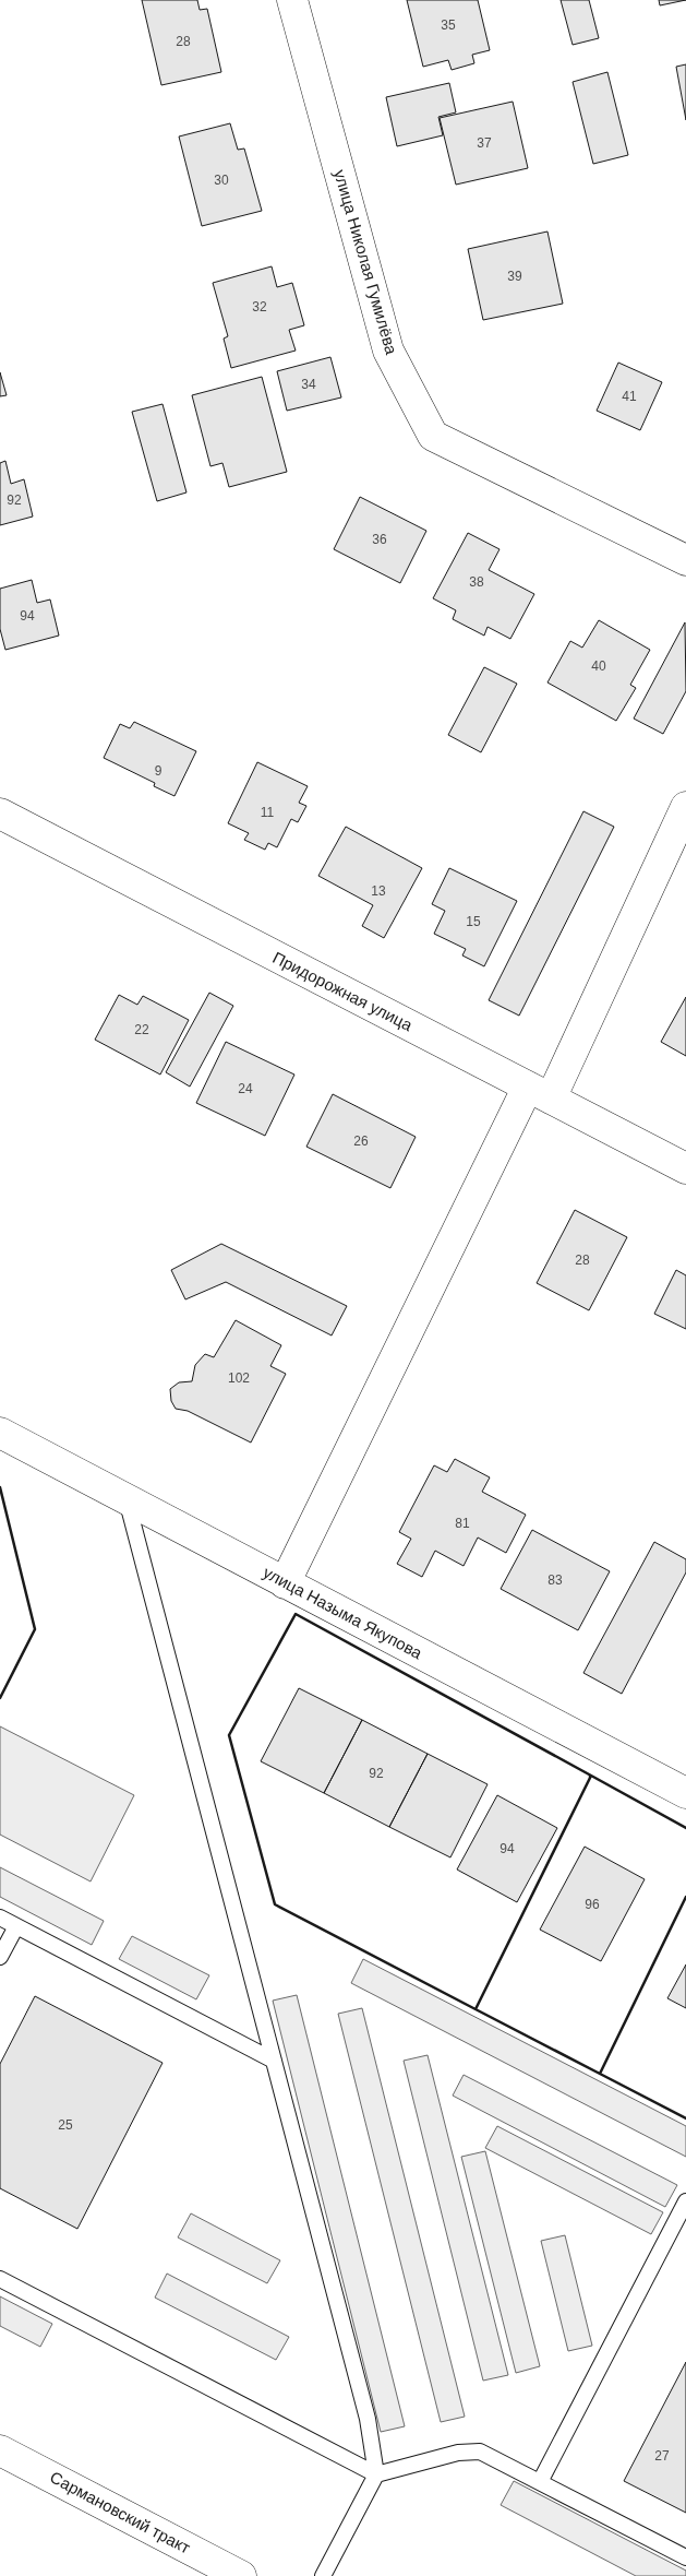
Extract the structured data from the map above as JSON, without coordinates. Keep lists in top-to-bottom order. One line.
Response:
{"streets":{"street":["улица Николая Гумилёва","Придорожная улица","улица Назыма Якупова","Сармановский тракт"]},"house_numbers":["35","28","37","30","39","32","34","41","92","36","38","94","40","9","11","13","15","22","24","26","28","102","81","83","92","94","96","25","27"]}
